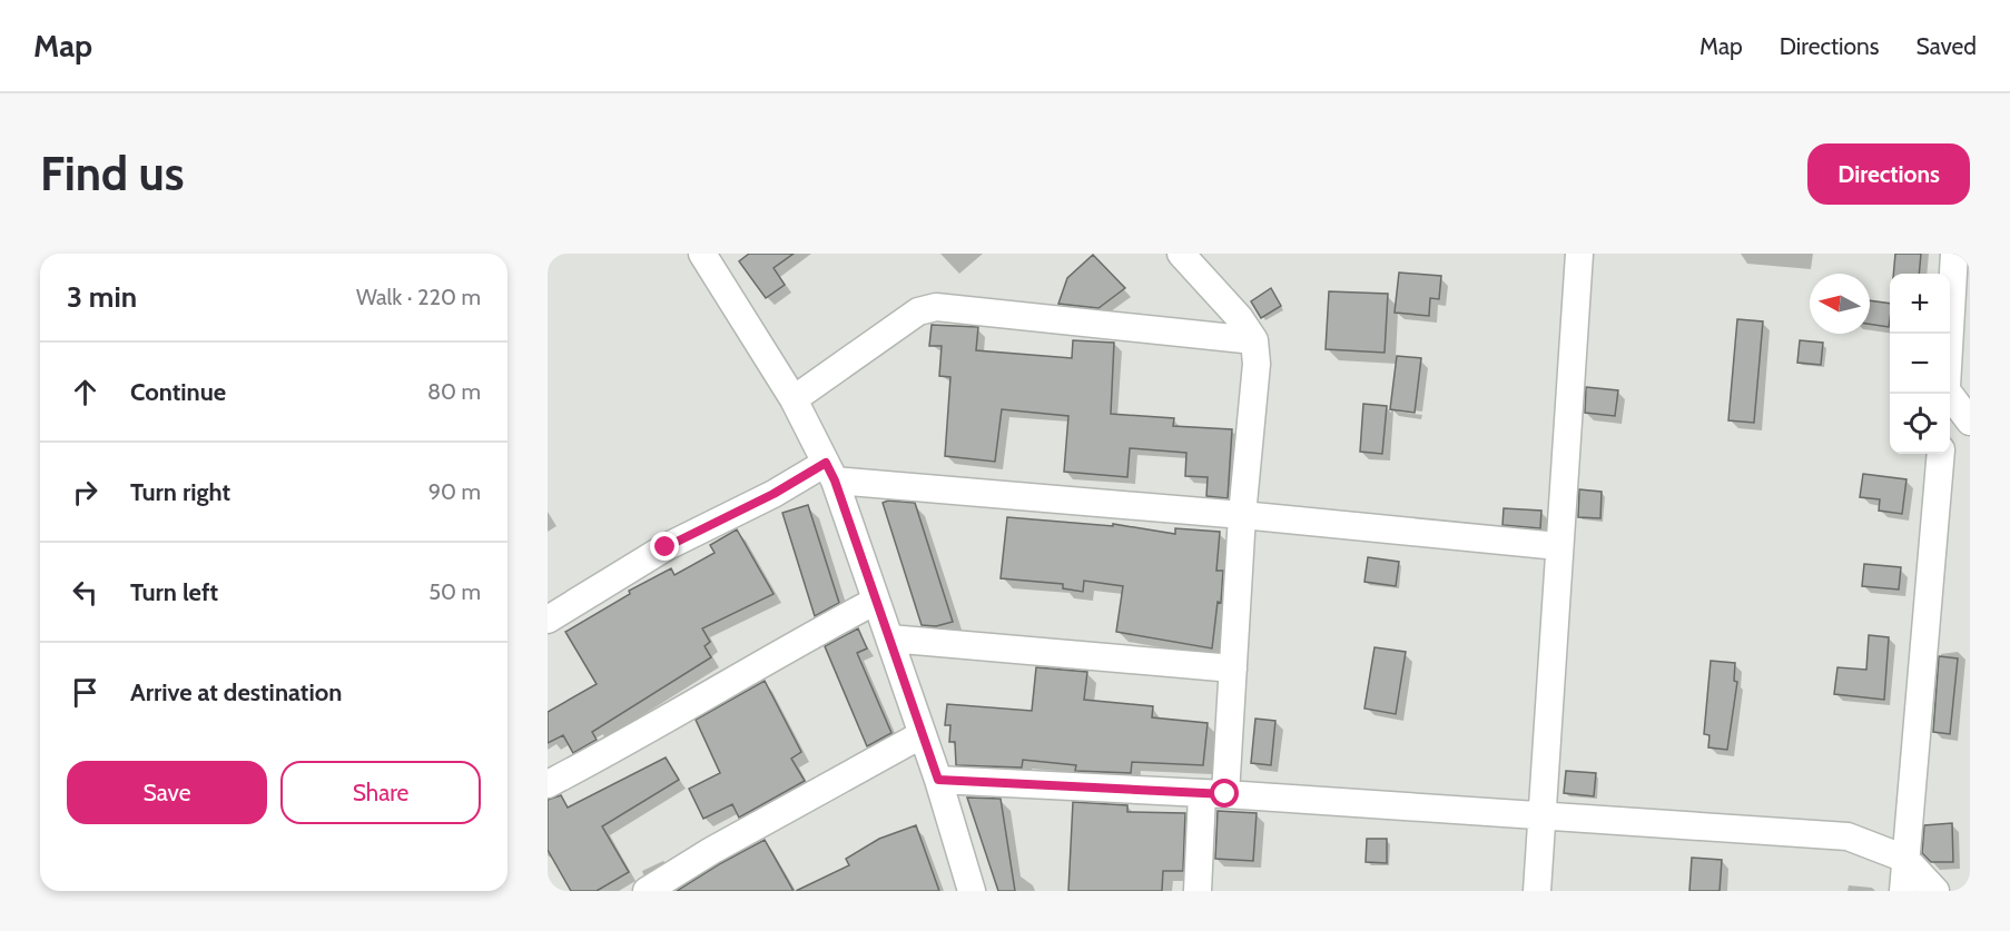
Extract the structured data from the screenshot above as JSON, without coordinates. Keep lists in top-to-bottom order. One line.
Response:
{"north":"left","page":{"header":"Map","nav":["Map","Directions","Saved"],"buttons":["Directions",["Save","Share"]],"title":"Find us","heading":["3 min","Walk · 220 m"],"map_buttons":["+","−"],"list":[["Continue","80 m"],["Turn right","90 m"],["Turn left","50 m"],"Arrive at destination"]}}
